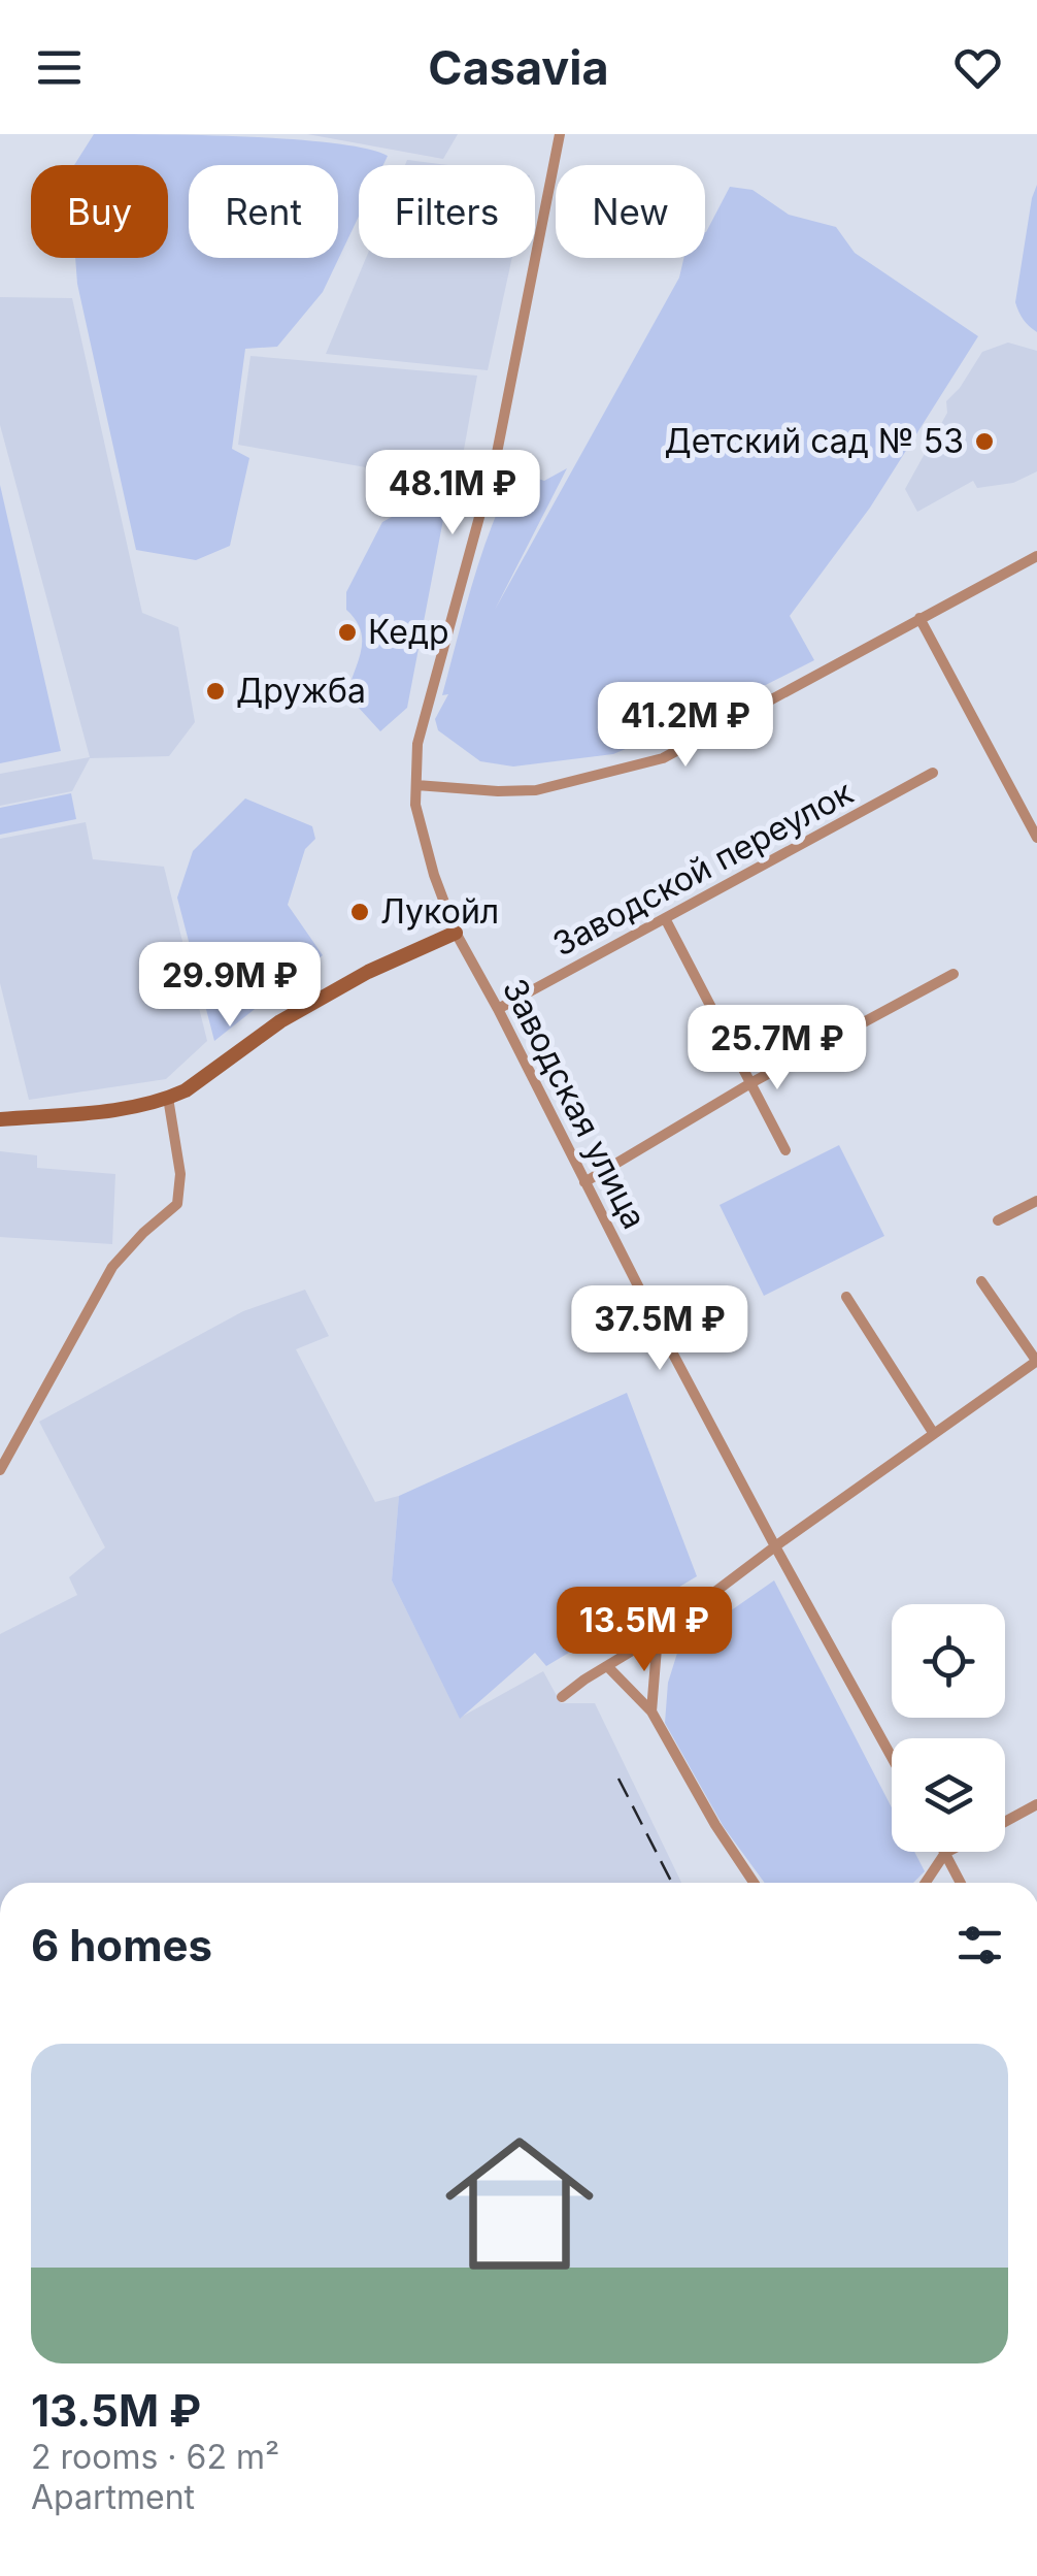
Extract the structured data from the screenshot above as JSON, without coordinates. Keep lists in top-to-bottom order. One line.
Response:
{"streets":{"street":["Заводской переулок","Заводская улица"]},"crossings":[["Заводской переулок","Заводская улица"]],"places":["Детский сад № 53","Кедр","Дружба","Лукойл"],"page":{"header":"Casavia","chip":["Buy","Rent","Filters","New"],"price":["48.1M ₽","41.2M ₽","29.9M ₽","25.7M ₽","37.5M ₽","13.5M ₽"],"heading":"6 homes","list":[{"name":"13.5M ₽","note":"2 rooms · 62 m² · Apartment"}]}}
